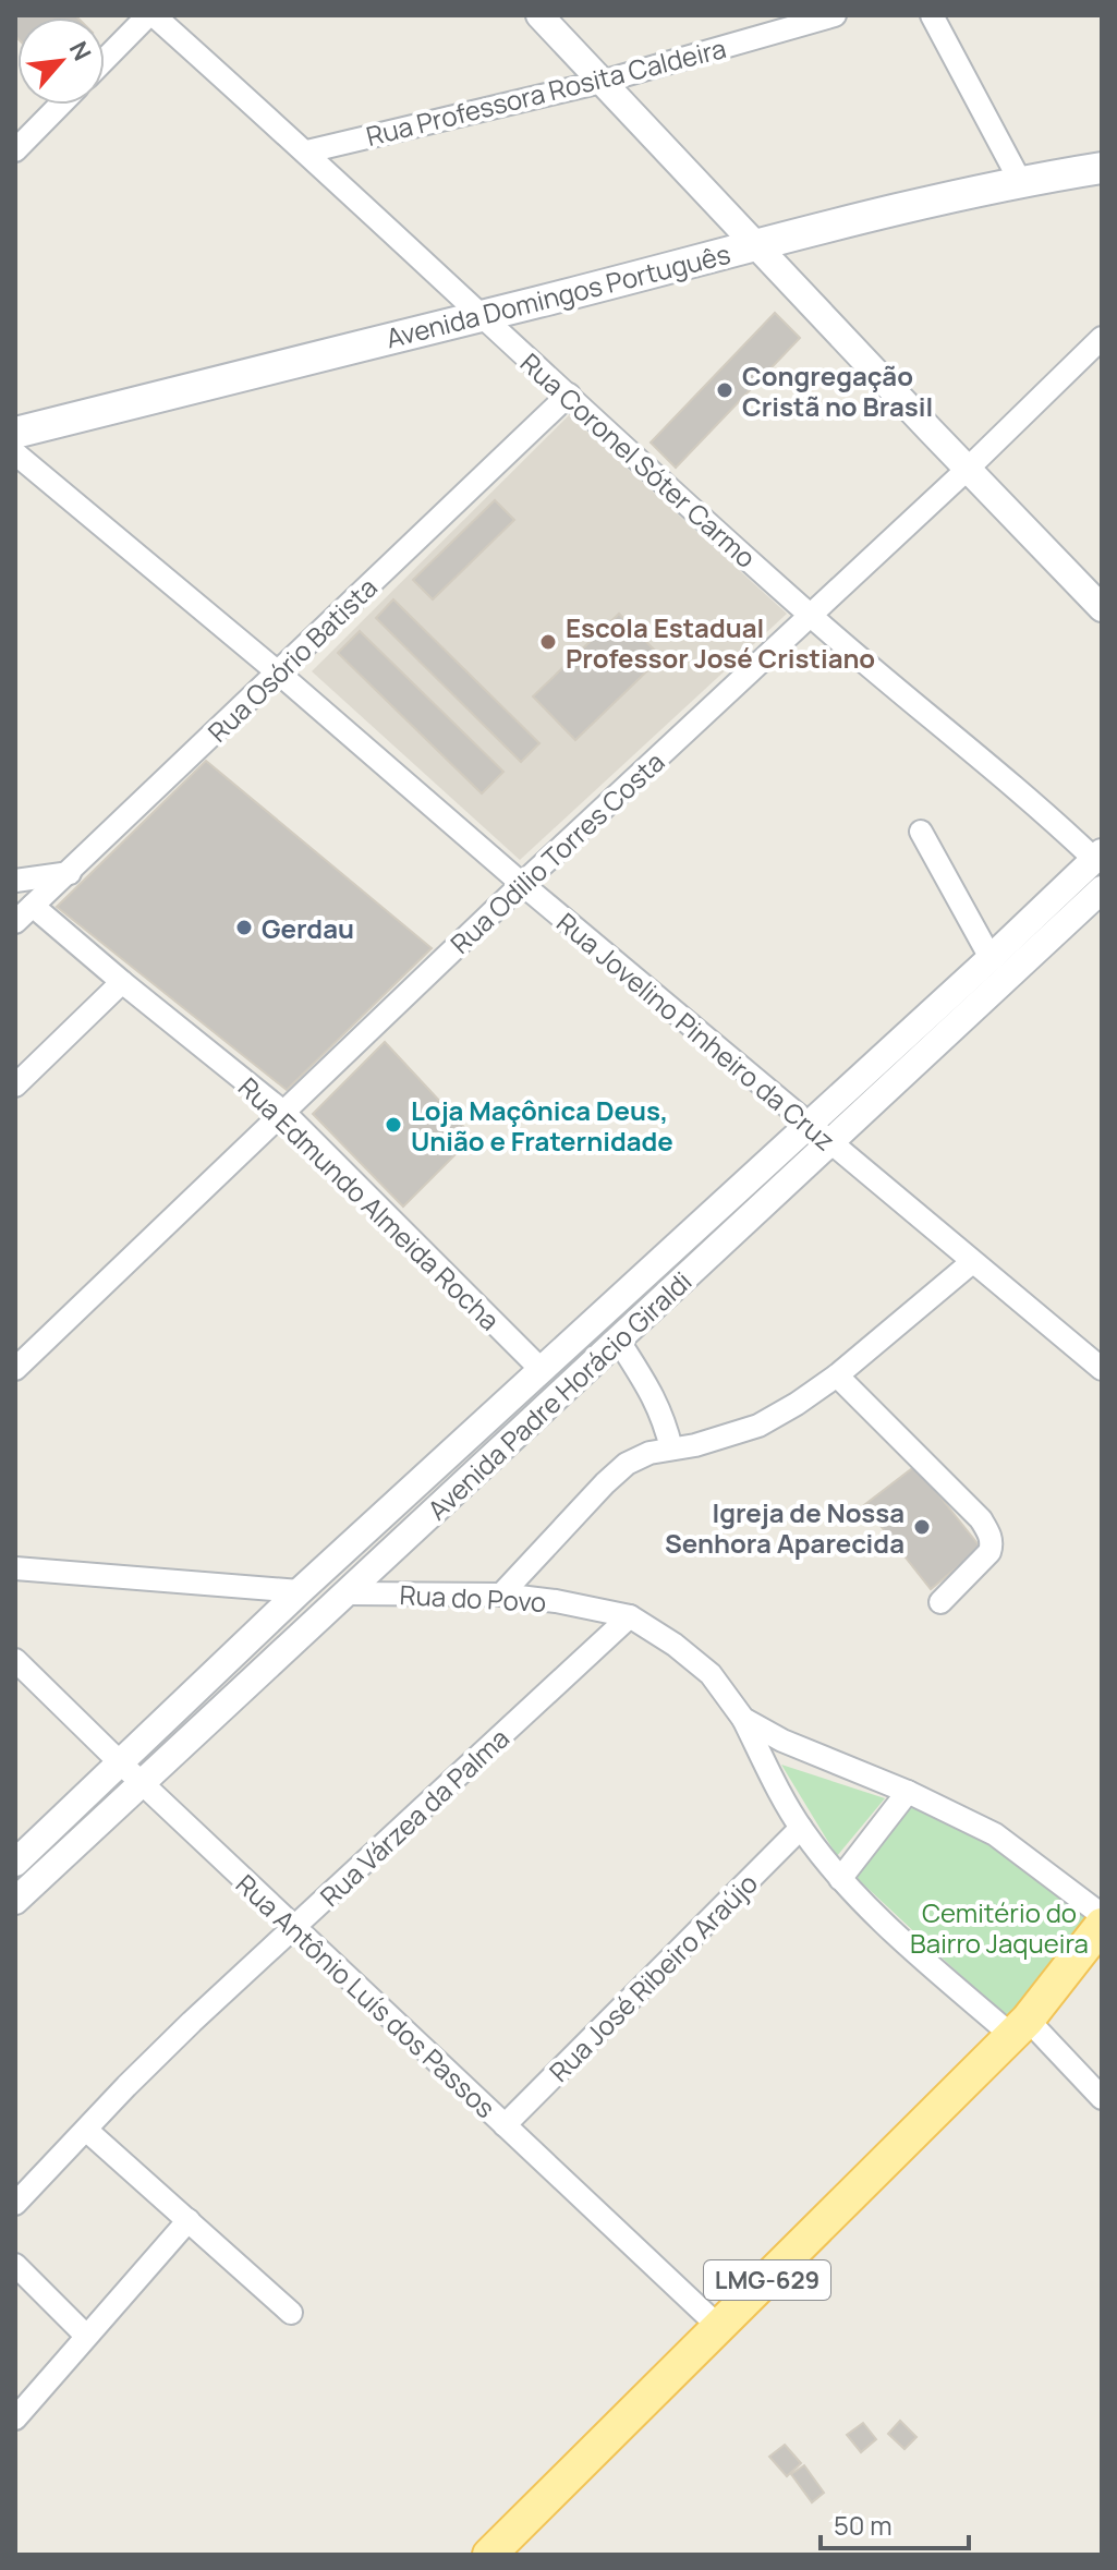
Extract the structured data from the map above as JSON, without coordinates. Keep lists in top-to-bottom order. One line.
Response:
{"streets":{"main road":["Avenida Domingos Português","LMG-629"],"street":["Rua Professora Rosita Caldeira","Rua Coronel Sóter Carmo","Rua Osório Batista","Rua Odilio Torres Costa","Rua Jovelino Pinheiro da Cruz","Rua Edmundo Almeida Rocha","Avenida Padre Horácio Giraldi","Rua do Povo","Rua Várzea da Palma","Rua José Ribeiro Araújo","Rua Antônio Luís dos Passos"]},"crossings":[["Rua Professora Rosita Caldeira","Rua Coronel Sóter Carmo"],["Avenida Domingos Português","Rua Coronel Sóter Carmo"],["Rua Coronel Sóter Carmo","Rua Osório Batista"],["Rua Coronel Sóter Carmo","Rua Odilio Torres Costa"],["Rua Coronel Sóter Carmo","Avenida Padre Horácio Giraldi"],["Rua Osório Batista","Rua Jovelino Pinheiro da Cruz"],["Rua Osório Batista","Rua Edmundo Almeida Rocha"],["Rua Odilio Torres Costa","Rua Jovelino Pinheiro da Cruz"],["Rua Odilio Torres Costa","Rua Edmundo Almeida Rocha"],["Rua Jovelino Pinheiro da Cruz","Avenida Padre Horácio Giraldi"],["Rua Edmundo Almeida Rocha","Avenida Padre Horácio Giraldi"],["Avenida Padre Horácio Giraldi","Rua do Povo"],["Avenida Padre Horácio Giraldi","Rua Antônio Luís dos Passos"],["Rua do Povo","Rua Várzea da Palma"],["Rua Várzea da Palma","Rua Antônio Luís dos Passos"],["Rua José Ribeiro Araújo","Rua Antônio Luís dos Passos"],["Rua Antônio Luís dos Passos","LMG-629"]],"parks":["Cemitério do Bairro Jaqueira"],"places":["Congregação Cristã no Brasil","Escola Estadual Professor José Cristiano","Gerdau","Loja Maçônica Deus, União e Fraternidade","Igreja de Nossa Senhora Aparecida"],"scale_bar":"50 m","north":"top right"}
